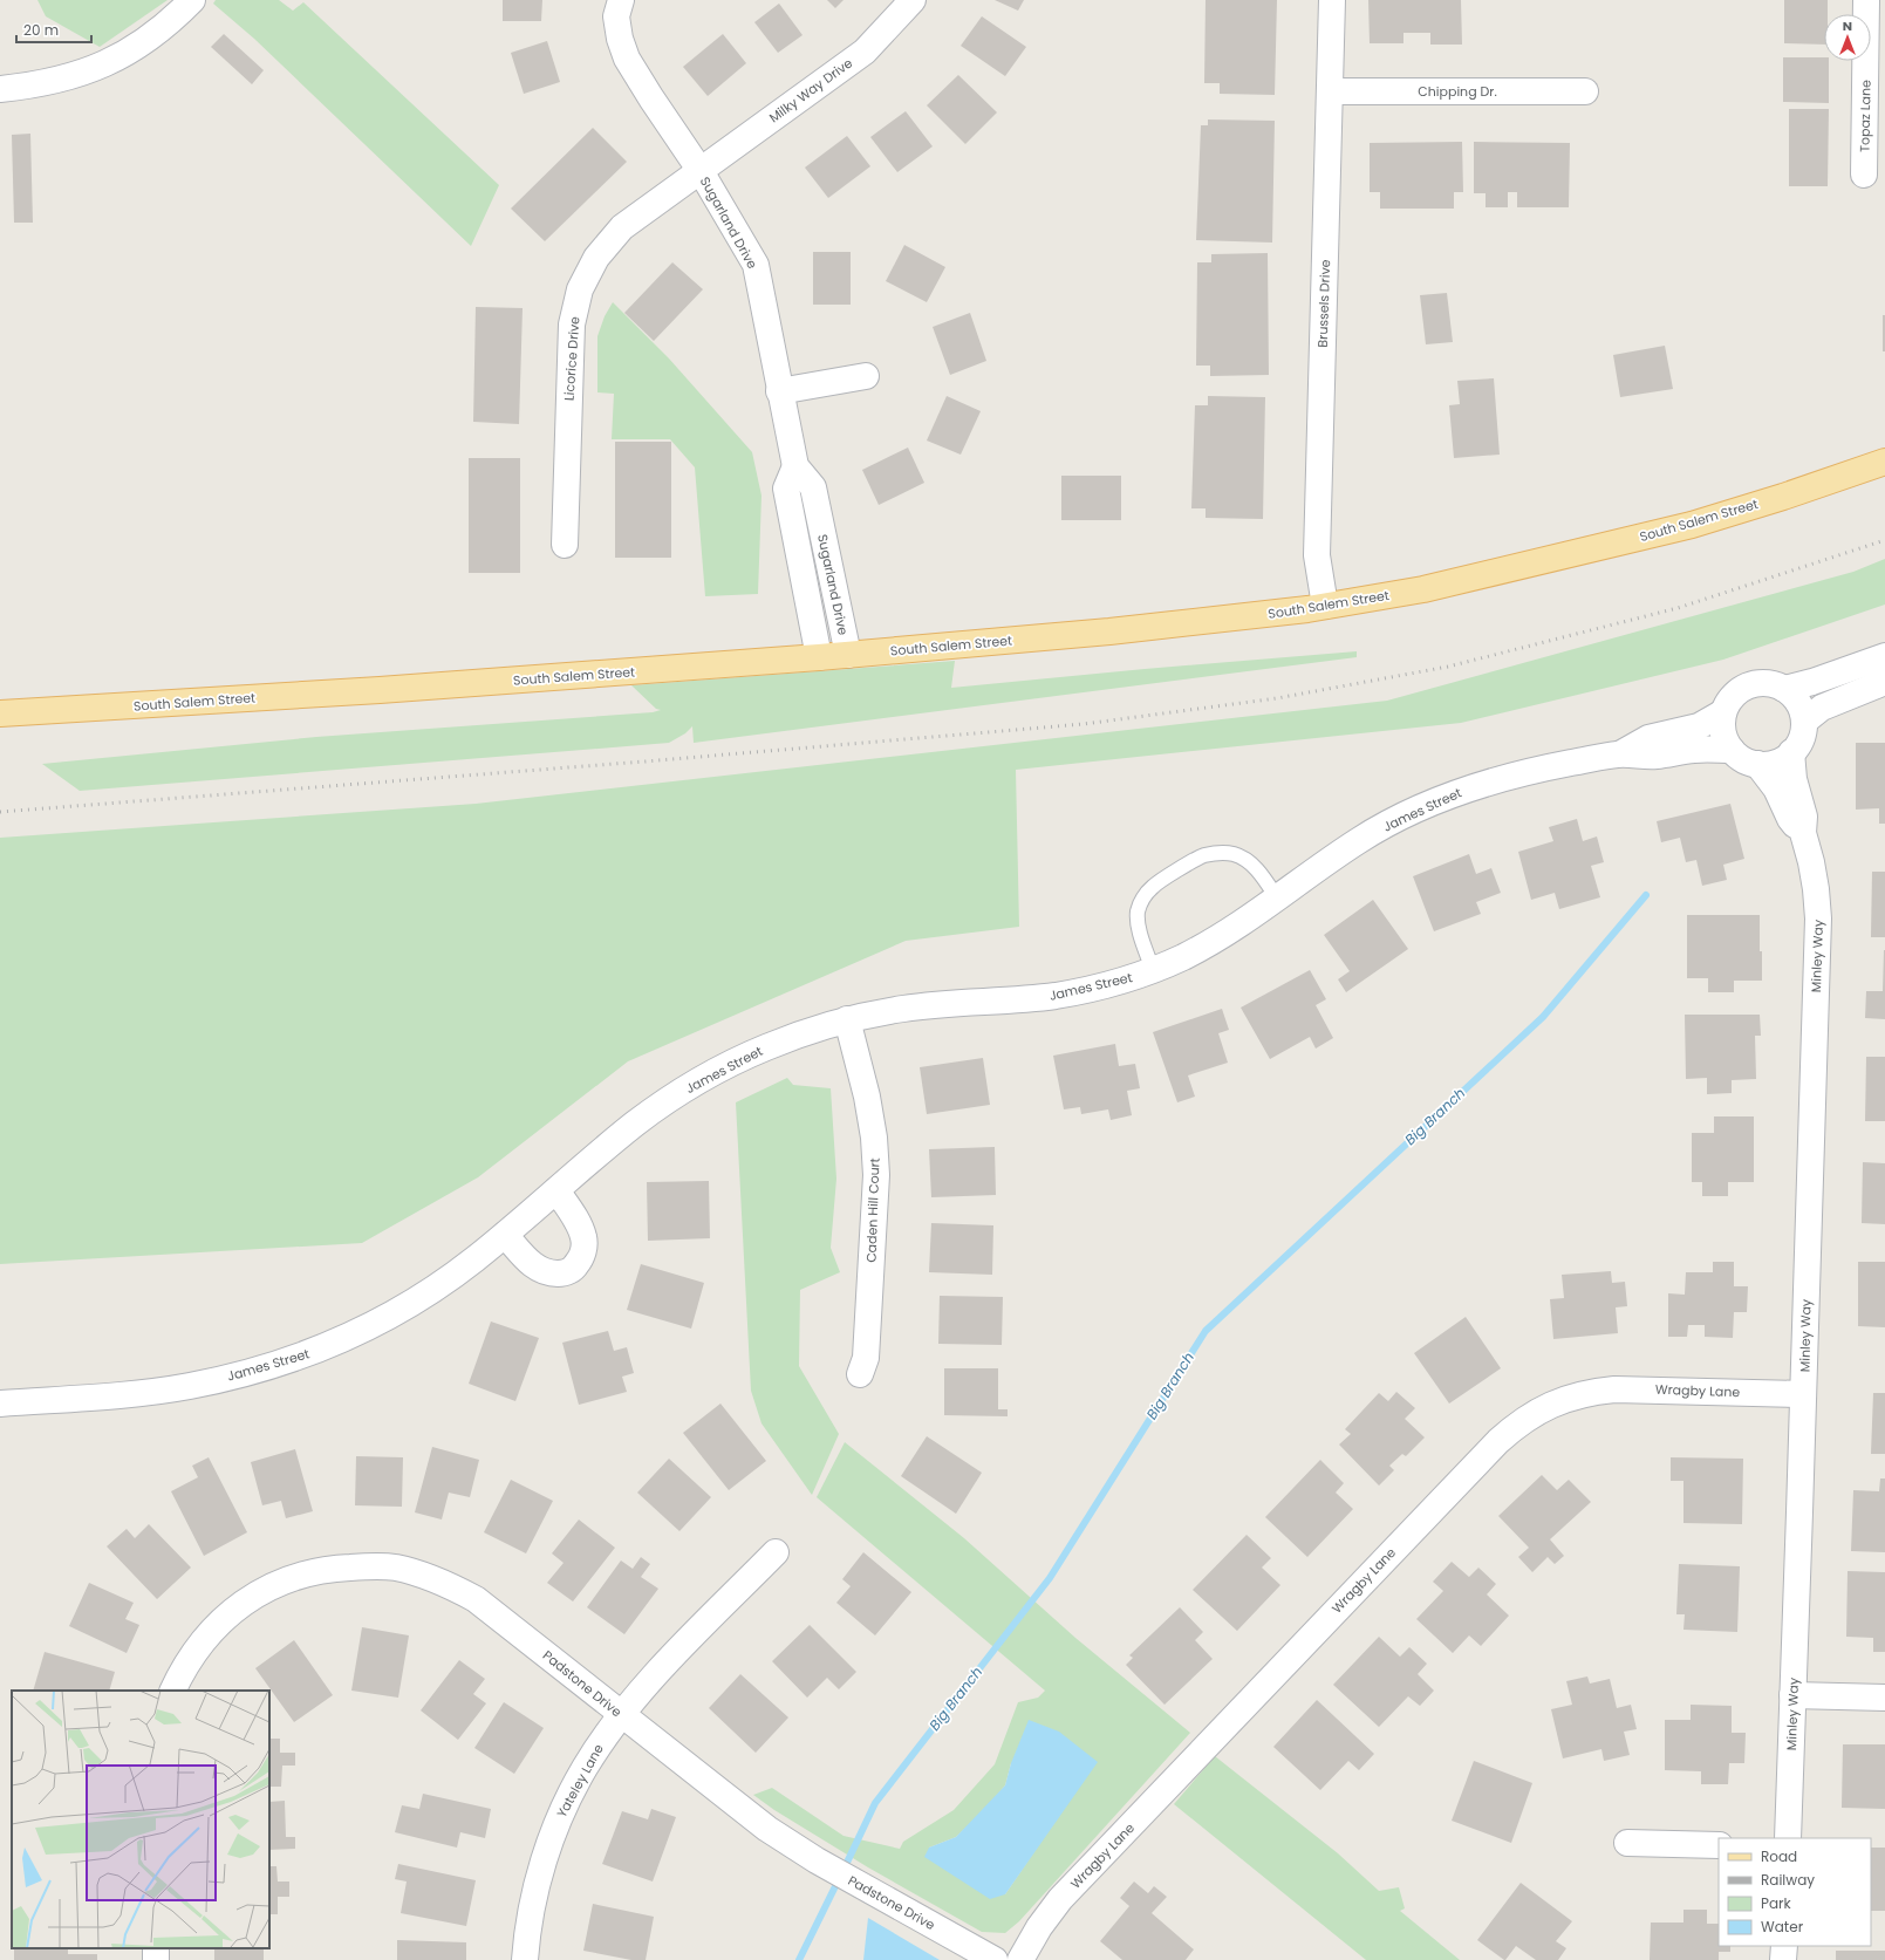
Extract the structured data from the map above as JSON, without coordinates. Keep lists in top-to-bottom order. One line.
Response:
{"streets":{"main road":["South Salem Street"],"street":["Milky Way Drive","Chipping Dr.","Topaz Lane","Sugarland Drive","Brussels Drive","Licorice Drive","James Street","Minley Way","Caden Hill Court","Wragby Lane","Padstone Drive","Yateley Lane"]},"crossings":[["Milky Way Drive","Sugarland Drive"],["Milky Way Drive","Licorice Drive"],["Chipping Dr.","Brussels Drive"],["Sugarland Drive","Licorice Drive"],["Sugarland Drive","South Salem Street"],["Brussels Drive","South Salem Street"],["James Street","Minley Way"],["James Street","Caden Hill Court"],["Minley Way","Wragby Lane"],["Padstone Drive","Yateley Lane"]],"water":["Big Branch"],"legend":["Road","Railway","Park","Water"],"scale_bar":"20 m","north":"top"}
